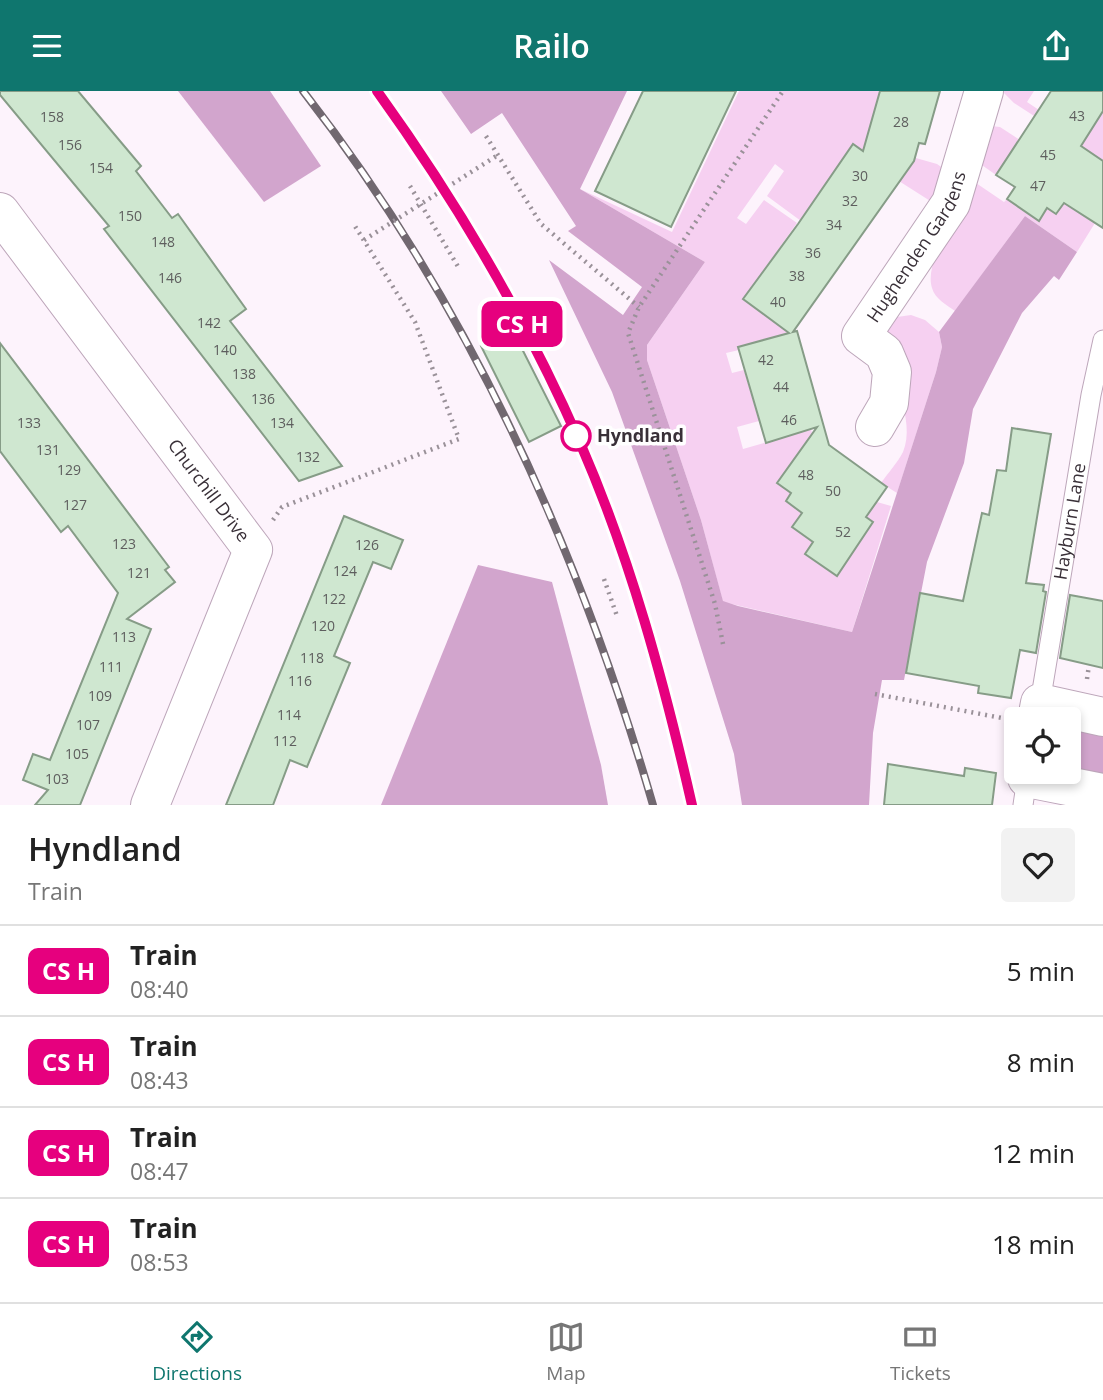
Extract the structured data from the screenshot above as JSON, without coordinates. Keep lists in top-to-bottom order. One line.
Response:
{"streets":{"street":["Hughenden Gardens","Churchill Drive"],"lane":["Hayburn Lane"]},"places":["Hyndland"],"house_numbers":["43","158","28","156","45","154","30","47","32","150","34","148","36","38","146","40","142","140","42","138","44","136","46","133","134","131","132","129","48","50","127","52","123","126","124","121","122","120","113","118","111","116","109","114","107","112","105","103"],"page":{"header":"Railo","on_map":"CS H","heading":["Hyndland","Train"],"list":[{"mark":"CS H","name":"Train","note":"08:40","value":"5 min"},{"mark":"CS H","name":"Train","note":"08:43","value":"8 min"},{"mark":"CS H","name":"Train","note":"08:47","value":"12 min"},{"mark":"CS H","name":"Train","note":"08:53","value":"18 min"}],"tabs":["Directions","Map","Tickets"]}}
